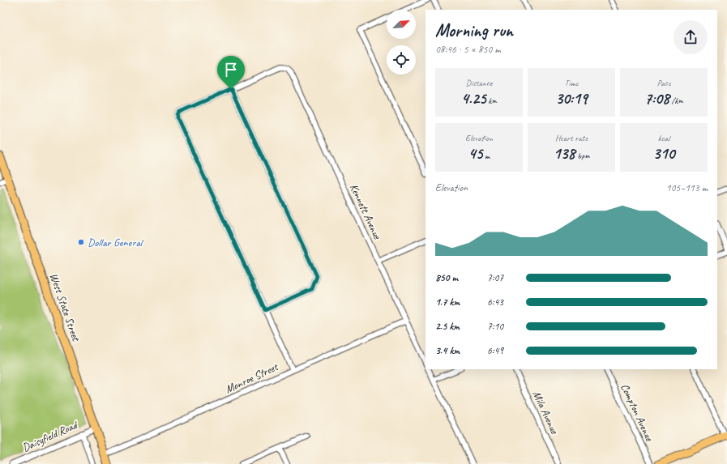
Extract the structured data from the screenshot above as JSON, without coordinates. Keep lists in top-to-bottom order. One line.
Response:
{"streets":{"main road":["West State Street"],"street":["Kennett Avenue","Monroe Street","Mila Avenue","Compton Avenue","Daisyfield Road"]},"crossings":[["Kennett Avenue","Monroe Street"],["West State Street","Monroe Street"],["West State Street","Daisyfield Road"]],"places":["Dollar General"],"north":"top right","page":{"heading":["Morning run","08:46 · 5 × 850 m"],"stats":[["Distance","4.25 km"],["Time","30:19"],["Pace","7:08 /km"],["Elevation","45 m"],["Heart rate","138 bpm"],["kcal","310"]],"chart":["Elevation","105–113 m"],"list":[{"name":"850 m","note":"7:07"},{"name":"1.7 km","note":"6:43"},{"name":"2.5 km","note":"7:10"},{"name":"3.4 km","note":"6:49"}]}}
